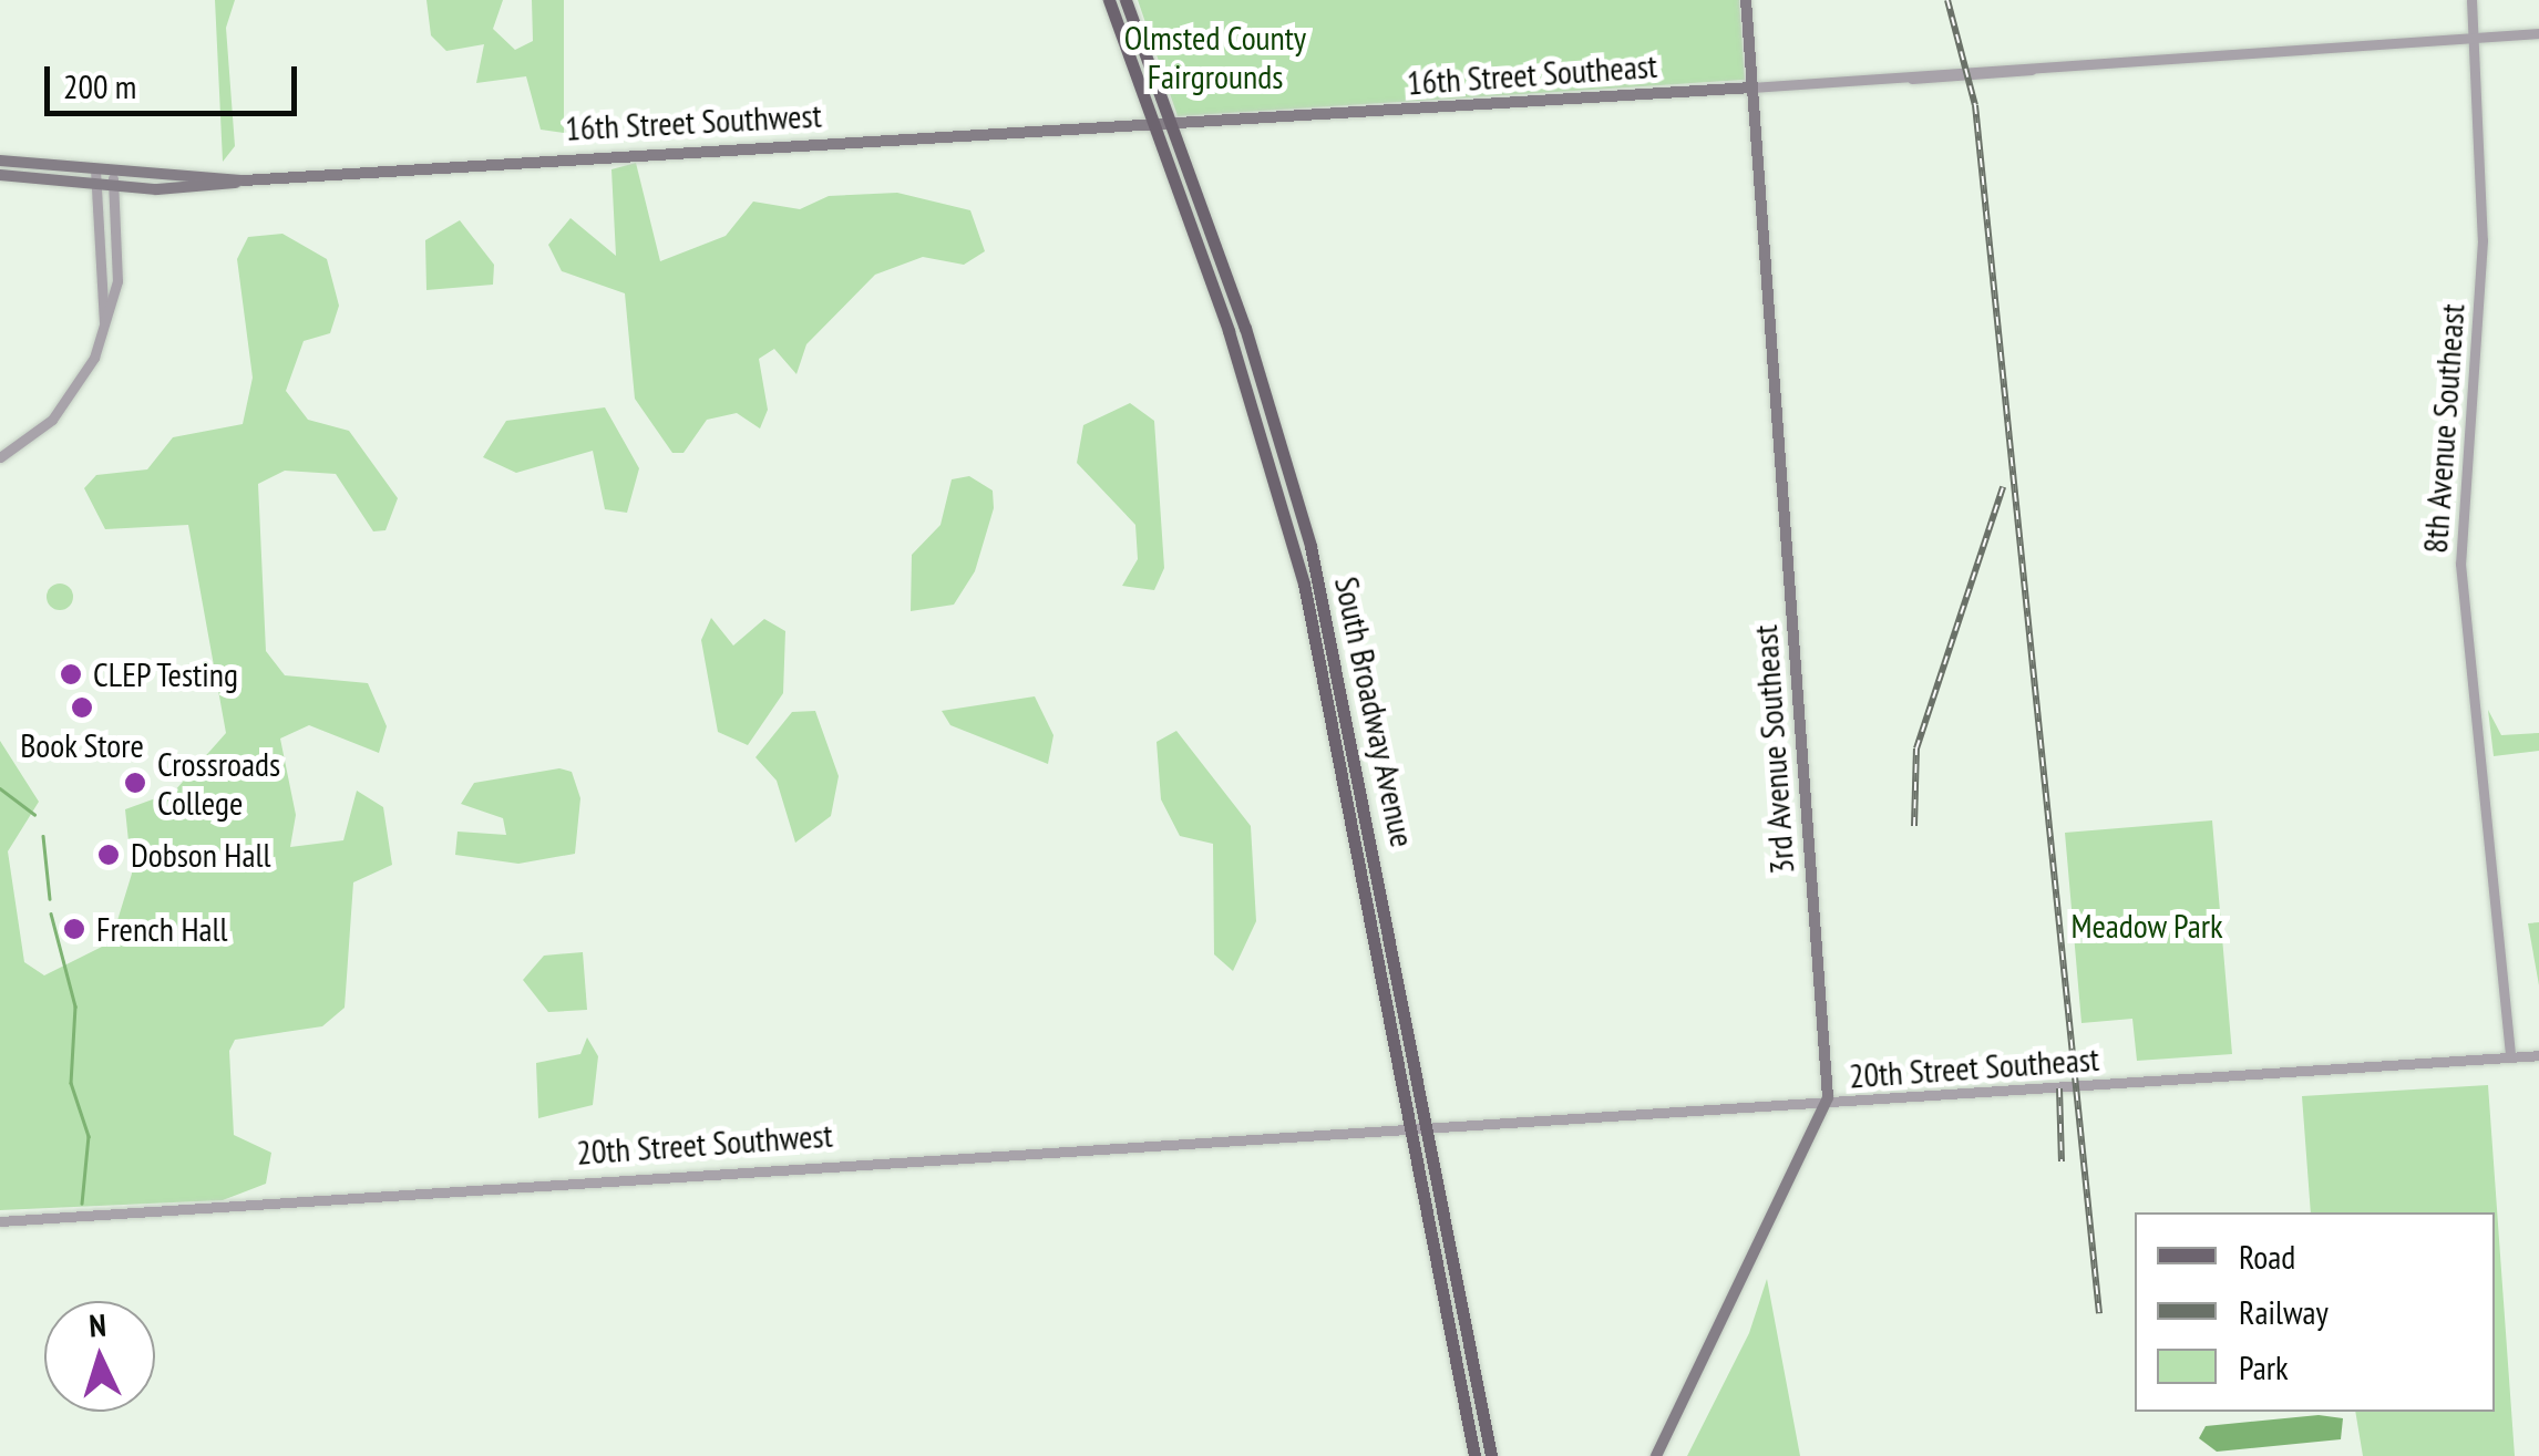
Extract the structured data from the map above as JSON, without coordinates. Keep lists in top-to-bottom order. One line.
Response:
{"streets":{"main road":["16th Street Southeast","16th Street Southwest","South Broadway Avenue","3rd Avenue Southeast"],"street":["8th Avenue Southeast","20th Street Southeast","20th Street Southwest"]},"crossings":[["16th Street Southeast","16th Street Southwest"],["16th Street Southeast","8th Avenue Southeast"],["16th Street Southeast","South Broadway Avenue"],["16th Street Southeast","3rd Avenue Southeast"],["16th Street Southwest","South Broadway Avenue"],["8th Avenue Southeast","20th Street Southeast"],["South Broadway Avenue","20th Street Southeast"],["South Broadway Avenue","20th Street Southwest"],["3rd Avenue Southeast","20th Street Southeast"],["20th Street Southeast","20th Street Southwest"]],"parks":["Olmsted County Fairgrounds","Meadow Park"],"places":["CLEP Testing","Book Store","Crossroads College","Dobson Hall","French Hall"],"legend":["Road","Railway","Park"],"scale_bar":"200 m","north":"top"}
